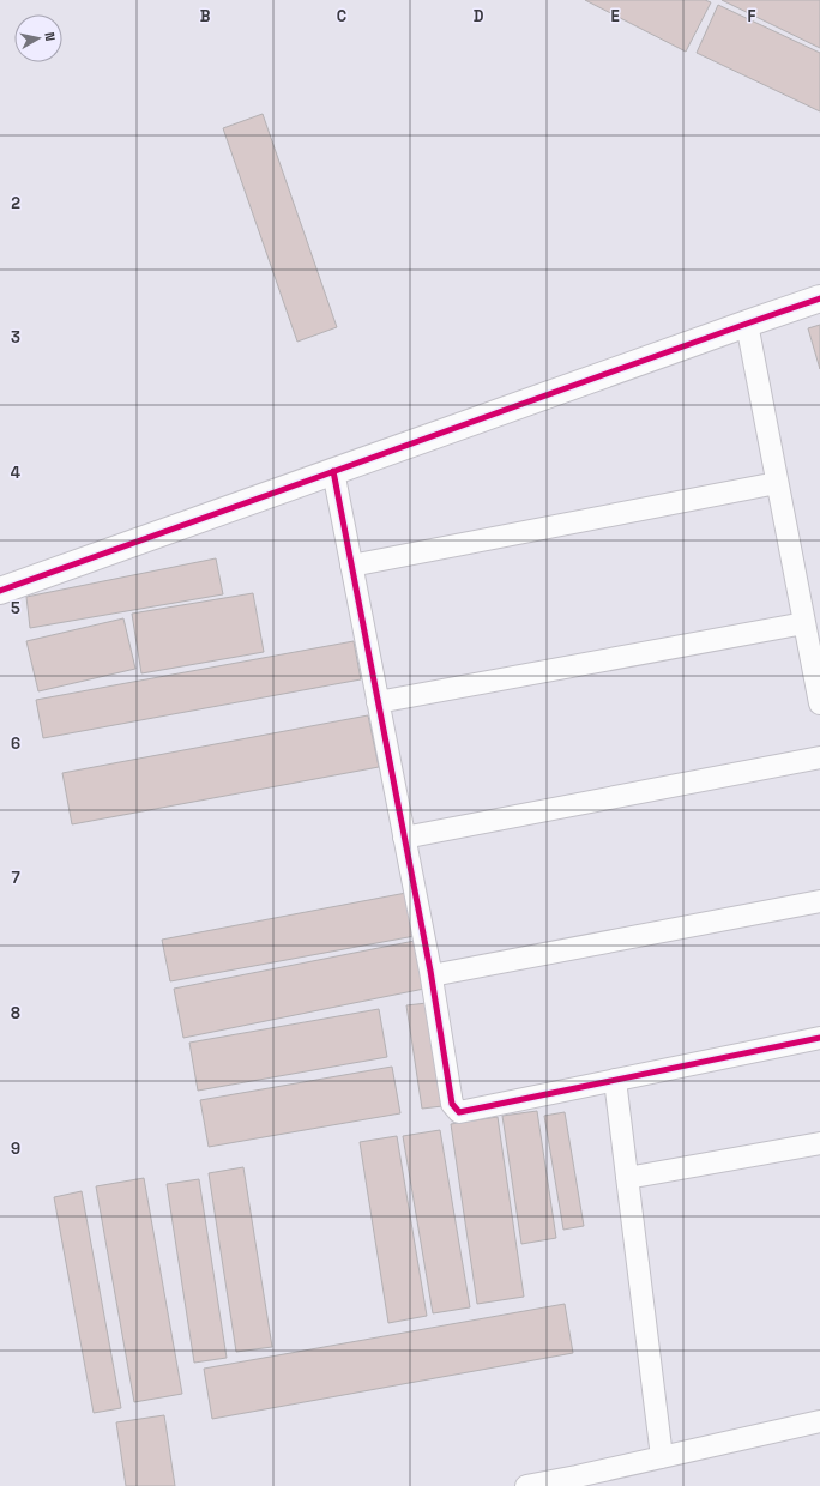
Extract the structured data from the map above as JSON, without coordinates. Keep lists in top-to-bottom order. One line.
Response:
{"north":"right","grid":{"columns":["B","C","D","E","F"],"rows":["2","3","4","5","6","7","8","9"]}}
